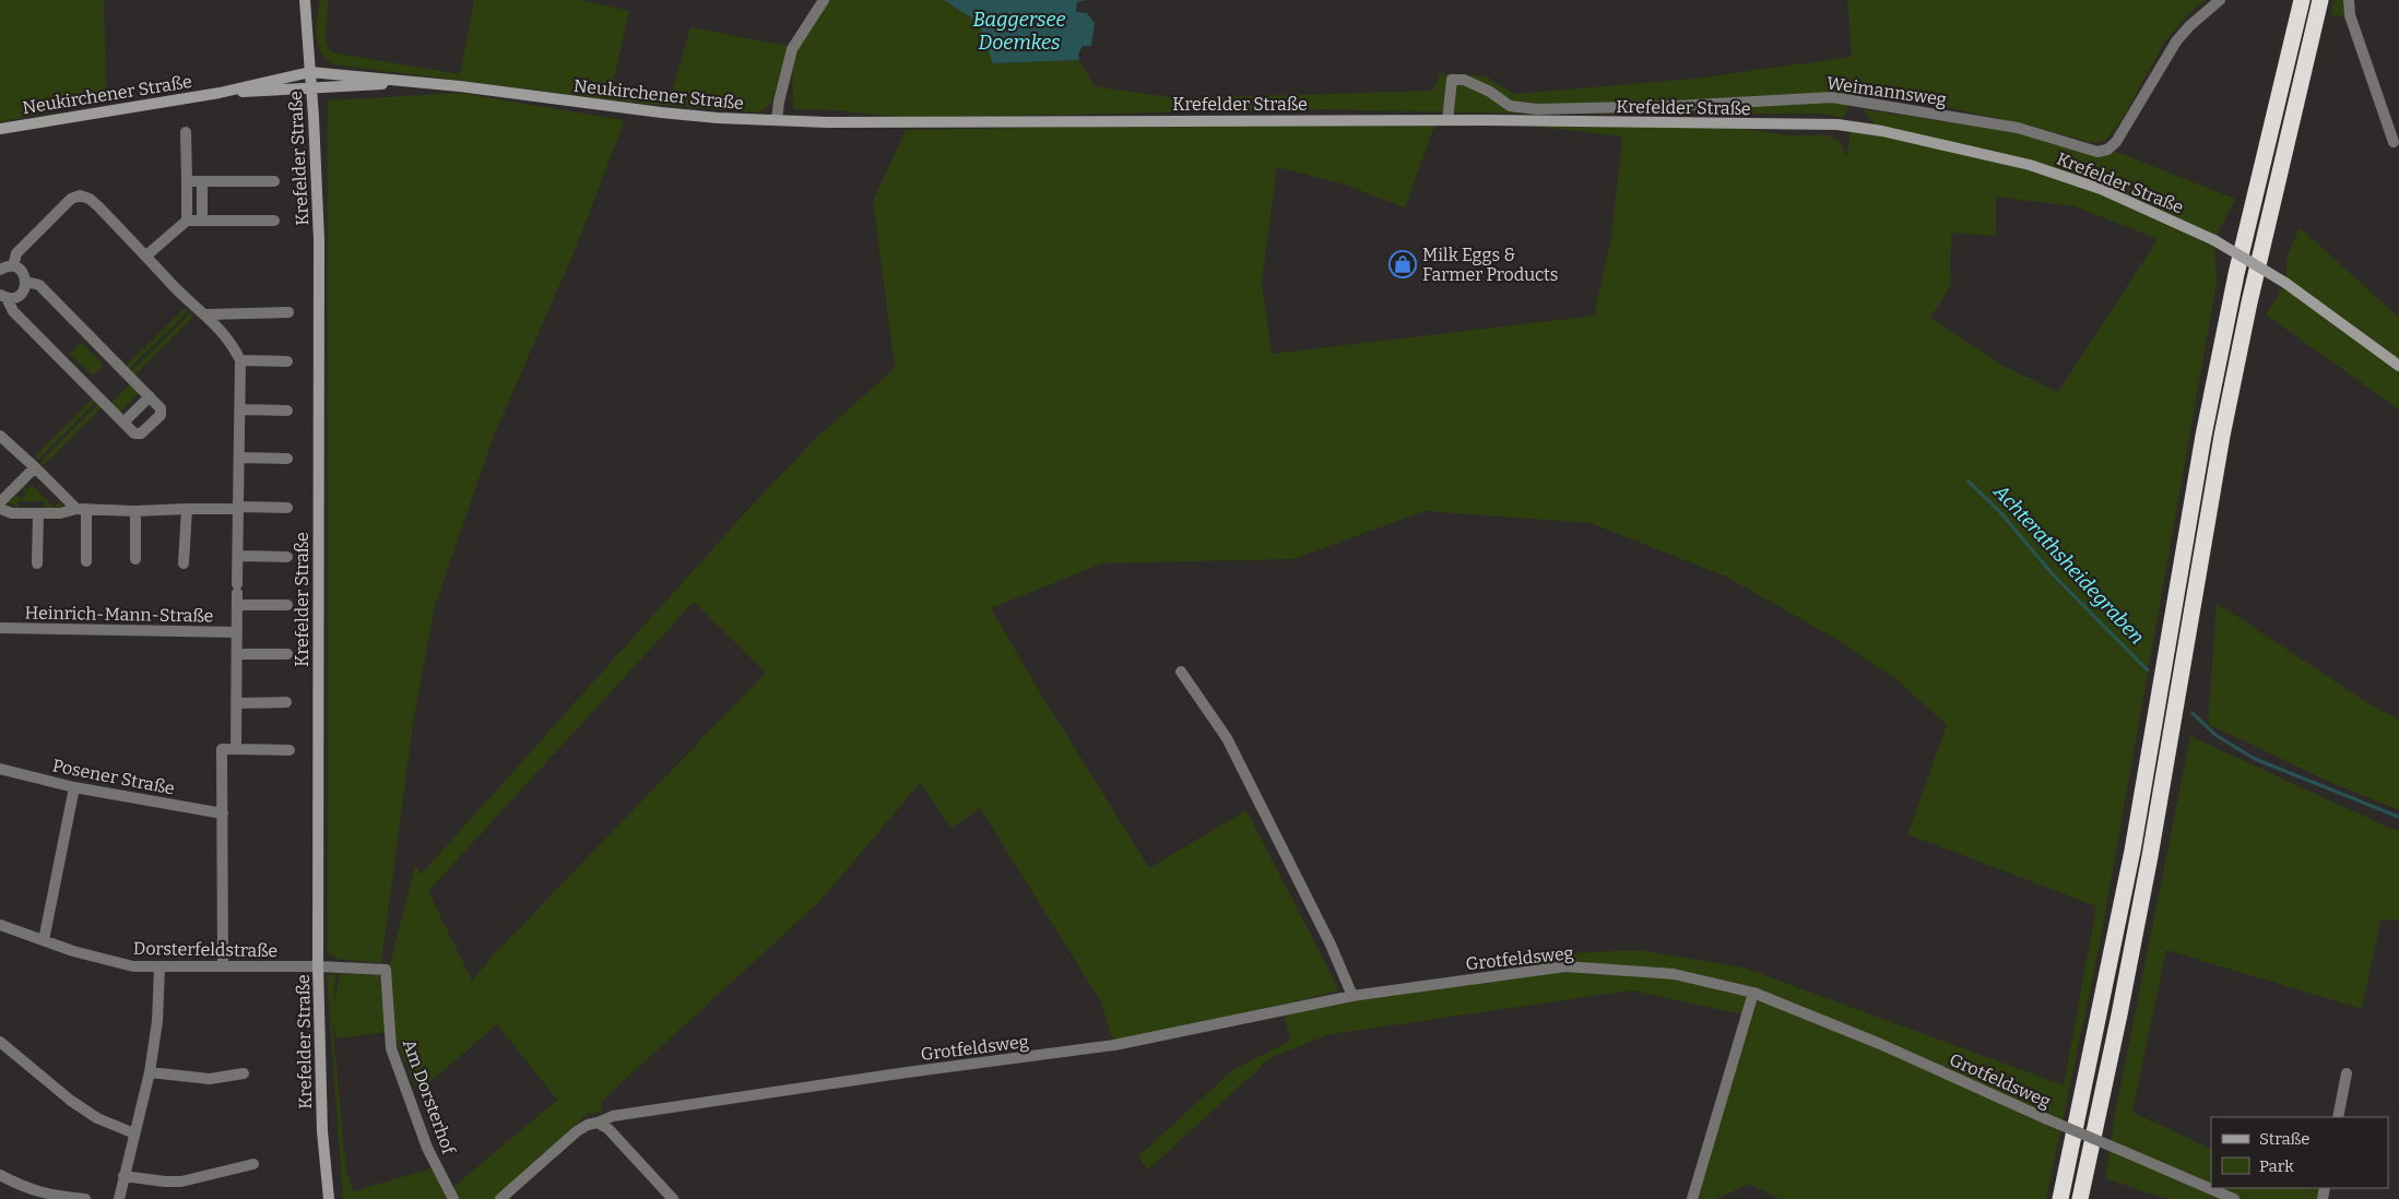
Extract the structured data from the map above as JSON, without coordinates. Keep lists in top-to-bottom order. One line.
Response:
{"streets":{"main road":["Neukirchener Straße","Krefelder Straße"],"street":["Weimannsweg","Heinrich-Mann-Straße","Posener Straße","Dorsterfeldstraße","Grotfeldsweg","Am Dorsterhof"]},"crossings":[["Weimannsweg","Krefelder Straße"],["Neukirchener Straße","Krefelder Straße"],["Krefelder Straße","Dorsterfeldstraße"],["Krefelder Straße","Am Dorsterhof"],["Dorsterfeldstraße","Am Dorsterhof"]],"water":["Baggersee Doemkes","Achterathsheidegraben"],"places":{"shop":["Milk Eggs & Farmer Products"]},"legend":["Straße","Park"]}
